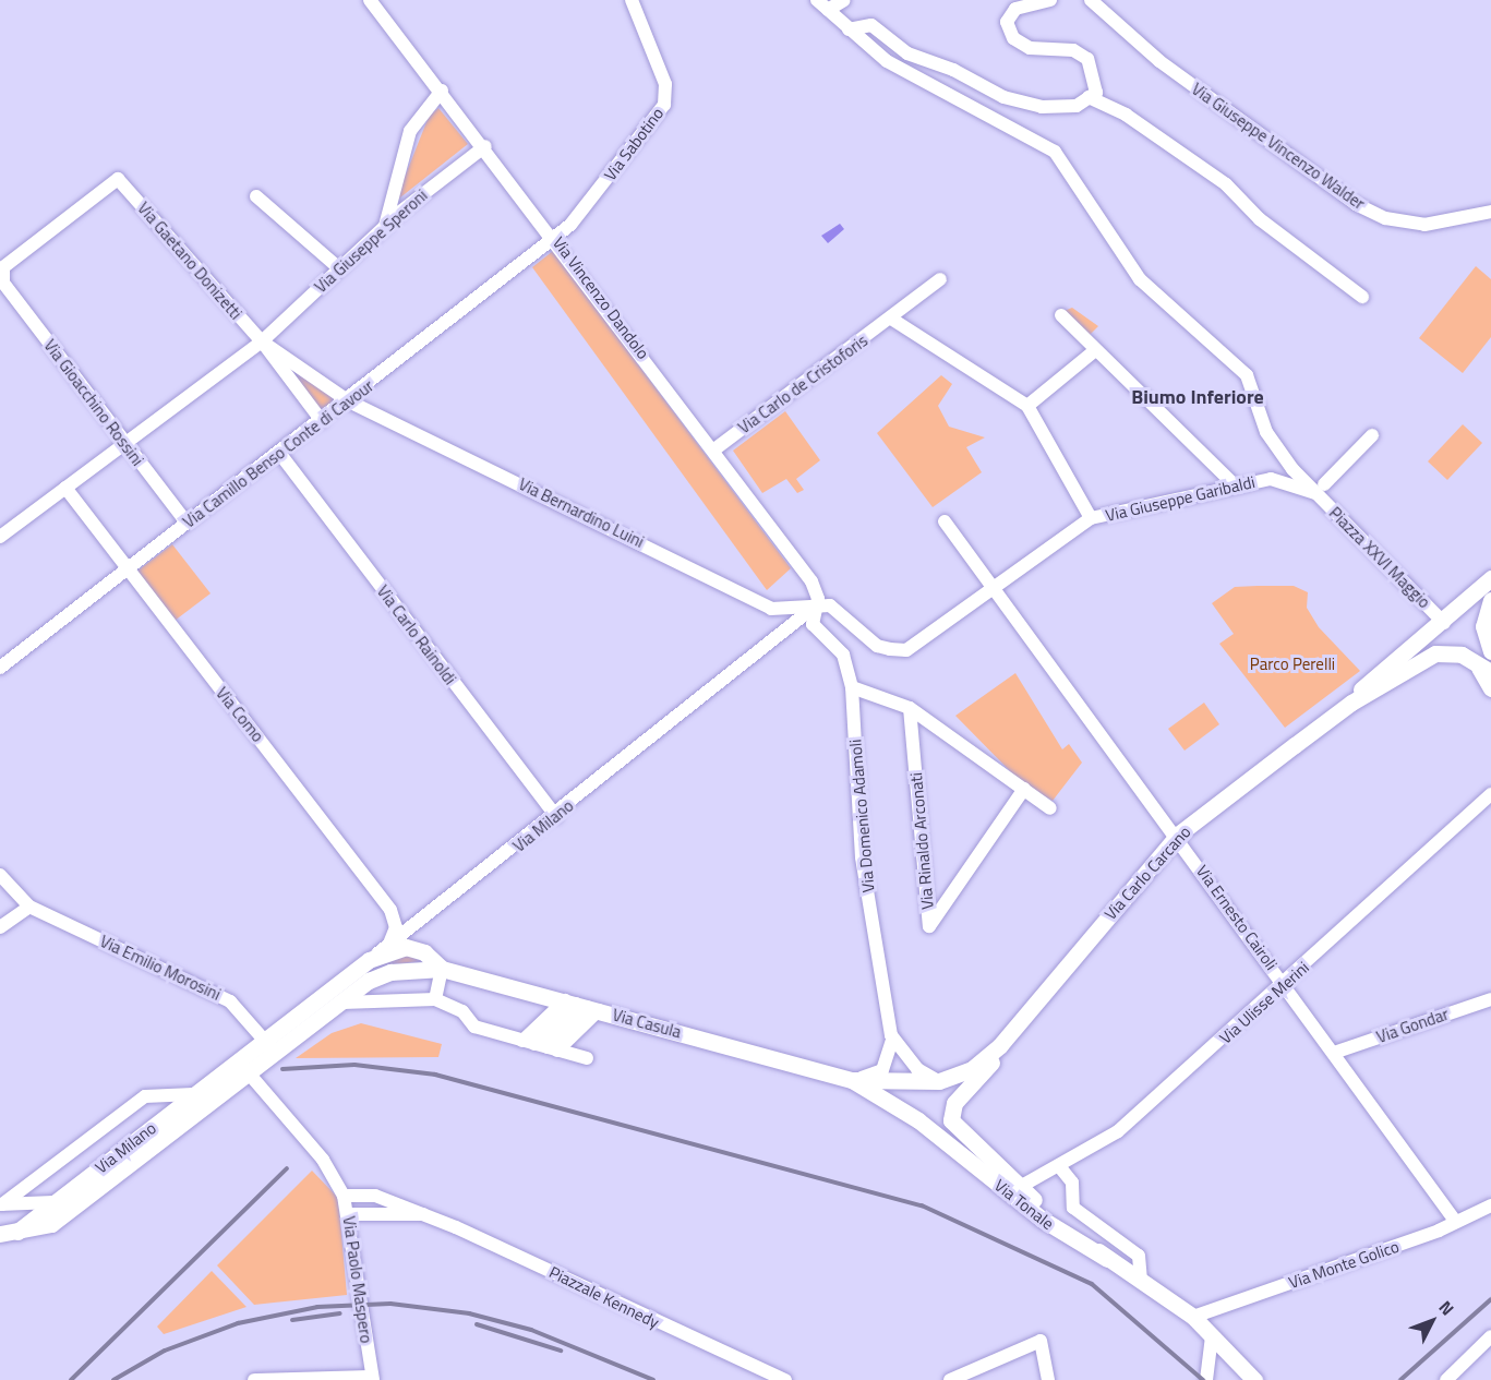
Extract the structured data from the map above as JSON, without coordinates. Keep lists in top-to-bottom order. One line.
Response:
{"streets":{"main road":["Via Milano","Via Carlo Carcano","Via Casula","Via Tonale"],"street":["Via Sabotino","Via Giuseppe Vincenzo Walder","Via Giuseppe Speroni","Via Gaetano Donizetti","Via Vincenzo Dandolo","Via Carlo de Cristoforis","Via Gioacchino Rossini","Via Camillo Benso Conte di Cavour","Via Giuseppe Garibaldi","Via Bernardino Luini","Piazza XXVI Maggio","Via Carlo Rainoldi","Via Como","Via Domenico Adamoli","Via Rinaldo Arconati","Via Ernesto Cairoli","Via Emilio Morosini","Via Ulisse Merini","Via Gondar","Via Monte Golico","Via Paolo Maspero","Piazzale Kennedy"]},"crossings":[["Via Sabotino","Via Vincenzo Dandolo"],["Via Sabotino","Via Camillo Benso Conte di Cavour"],["Via Giuseppe Speroni","Via Gaetano Donizetti"],["Via Giuseppe Speroni","Via Vincenzo Dandolo"],["Via Giuseppe Speroni","Via Gioacchino Rossini"],["Via Giuseppe Speroni","Via Bernardino Luini"],["Via Giuseppe Speroni","Via Como"],["Via Gaetano Donizetti","Via Gioacchino Rossini"],["Via Gaetano Donizetti","Via Bernardino Luini"],["Via Vincenzo Dandolo","Via Carlo de Cristoforis"],["Via Vincenzo Dandolo","Via Camillo Benso Conte di Cavour"],["Via Vincenzo Dandolo","Via Giuseppe Garibaldi"],["Via Vincenzo Dandolo","Via Bernardino Luini"],["Via Vincenzo Dandolo","Via Domenico Adamoli"],["Via Vincenzo Dandolo","Via Milano"],["Via Gioacchino Rossini","Via Camillo Benso Conte di Cavour"],["Via Camillo Benso Conte di Cavour","Via Bernardino Luini"],["Via Camillo Benso Conte di Cavour","Via Carlo Rainoldi"],["Via Camillo Benso Conte di Cavour","Via Como"],["Via Giuseppe Garibaldi","Via Bernardino Luini"],["Via Giuseppe Garibaldi","Piazza XXVI Maggio"],["Via Giuseppe Garibaldi","Via Domenico Adamoli"],["Via Giuseppe Garibaldi","Via Milano"],["Via Giuseppe Garibaldi","Via Ernesto Cairoli"],["Via Bernardino Luini","Via Domenico Adamoli"],["Via Bernardino Luini","Via Milano"],["Piazza XXVI Maggio","Via Carlo Carcano"],["Via Carlo Rainoldi","Via Milano"],["Via Como","Via Milano"],["Via Domenico Adamoli","Via Milano"],["Via Domenico Adamoli","Via Carlo Carcano"],["Via Domenico Adamoli","Via Casula"],["Via Milano","Via Emilio Morosini"],["Via Milano","Via Casula"],["Via Milano","Via Paolo Maspero"],["Via Carlo Carcano","Via Ernesto Cairoli"],["Via Carlo Carcano","Via Tonale"],["Via Ernesto Cairoli","Via Ulisse Merini"],["Via Ernesto Cairoli","Via Gondar"],["Via Ernesto Cairoli","Via Monte Golico"],["Via Ulisse Merini","Via Tonale"],["Via Tonale","Via Monte Golico"],["Via Paolo Maspero","Piazzale Kennedy"]],"districts":["Biumo Inferiore"],"parks":["Parco Perelli"],"north":"top right"}
